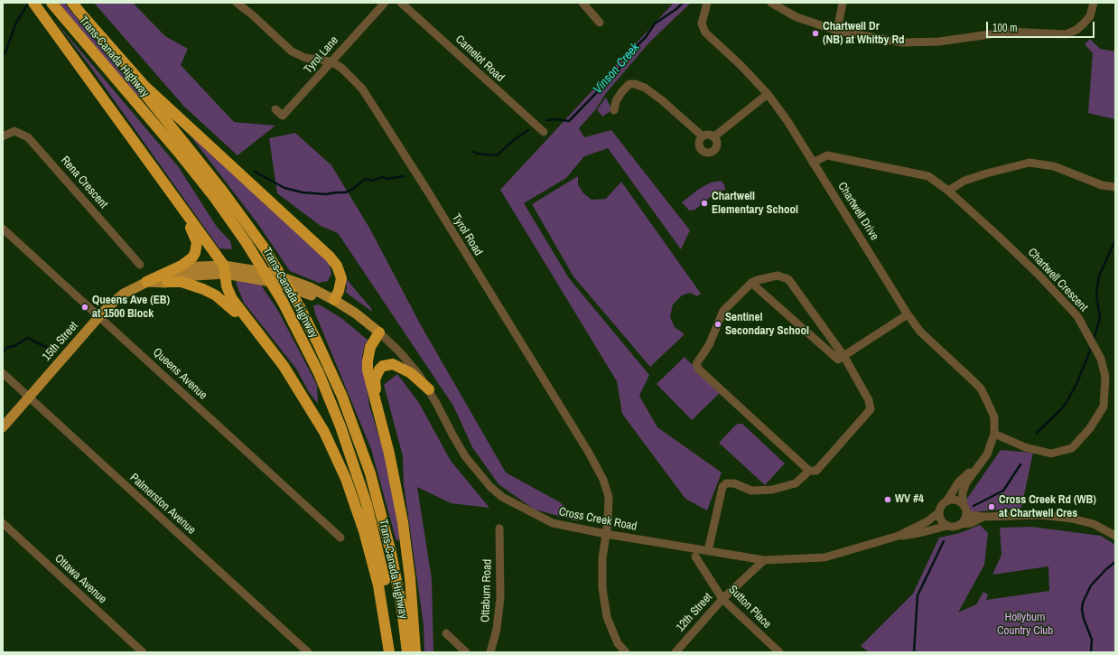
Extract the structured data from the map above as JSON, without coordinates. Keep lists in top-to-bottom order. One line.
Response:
{"streets":{"highway":["Trans-Canada Highway"],"main road":["15th Street"],"street":["Tyrol Lane","Camelot Road","Rena Crescent","Chartwell Drive","Tyrol Road","Chartwell Crescent","Queens Avenue","Palmerston Avenue","Cross Creek Road","Ottawa Avenue","Ottaburn Road","Sutton Place","12th Street"]},"crossings":[["Tyrol Lane","Tyrol Road"],["Chartwell Drive","Chartwell Crescent"],["Tyrol Road","Cross Creek Road"],["15th Street","Queens Avenue"],["15th Street","Palmerston Avenue"],["15th Street","Cross Creek Road"],["Cross Creek Road","12th Street"],["Sutton Place","12th Street"]],"water":["Vinson Creek"],"parks":["Hollyburn Country Club"],"places":["Chartwell Dr (NB) at Whitby Rd","Chartwell Elementary School","Queens Ave (EB) at 1500 Block","Sentinel Secondary School","WV #4","Cross Creek Rd (WB) at Chartwell Cres"],"scale_bar":"100 m"}
